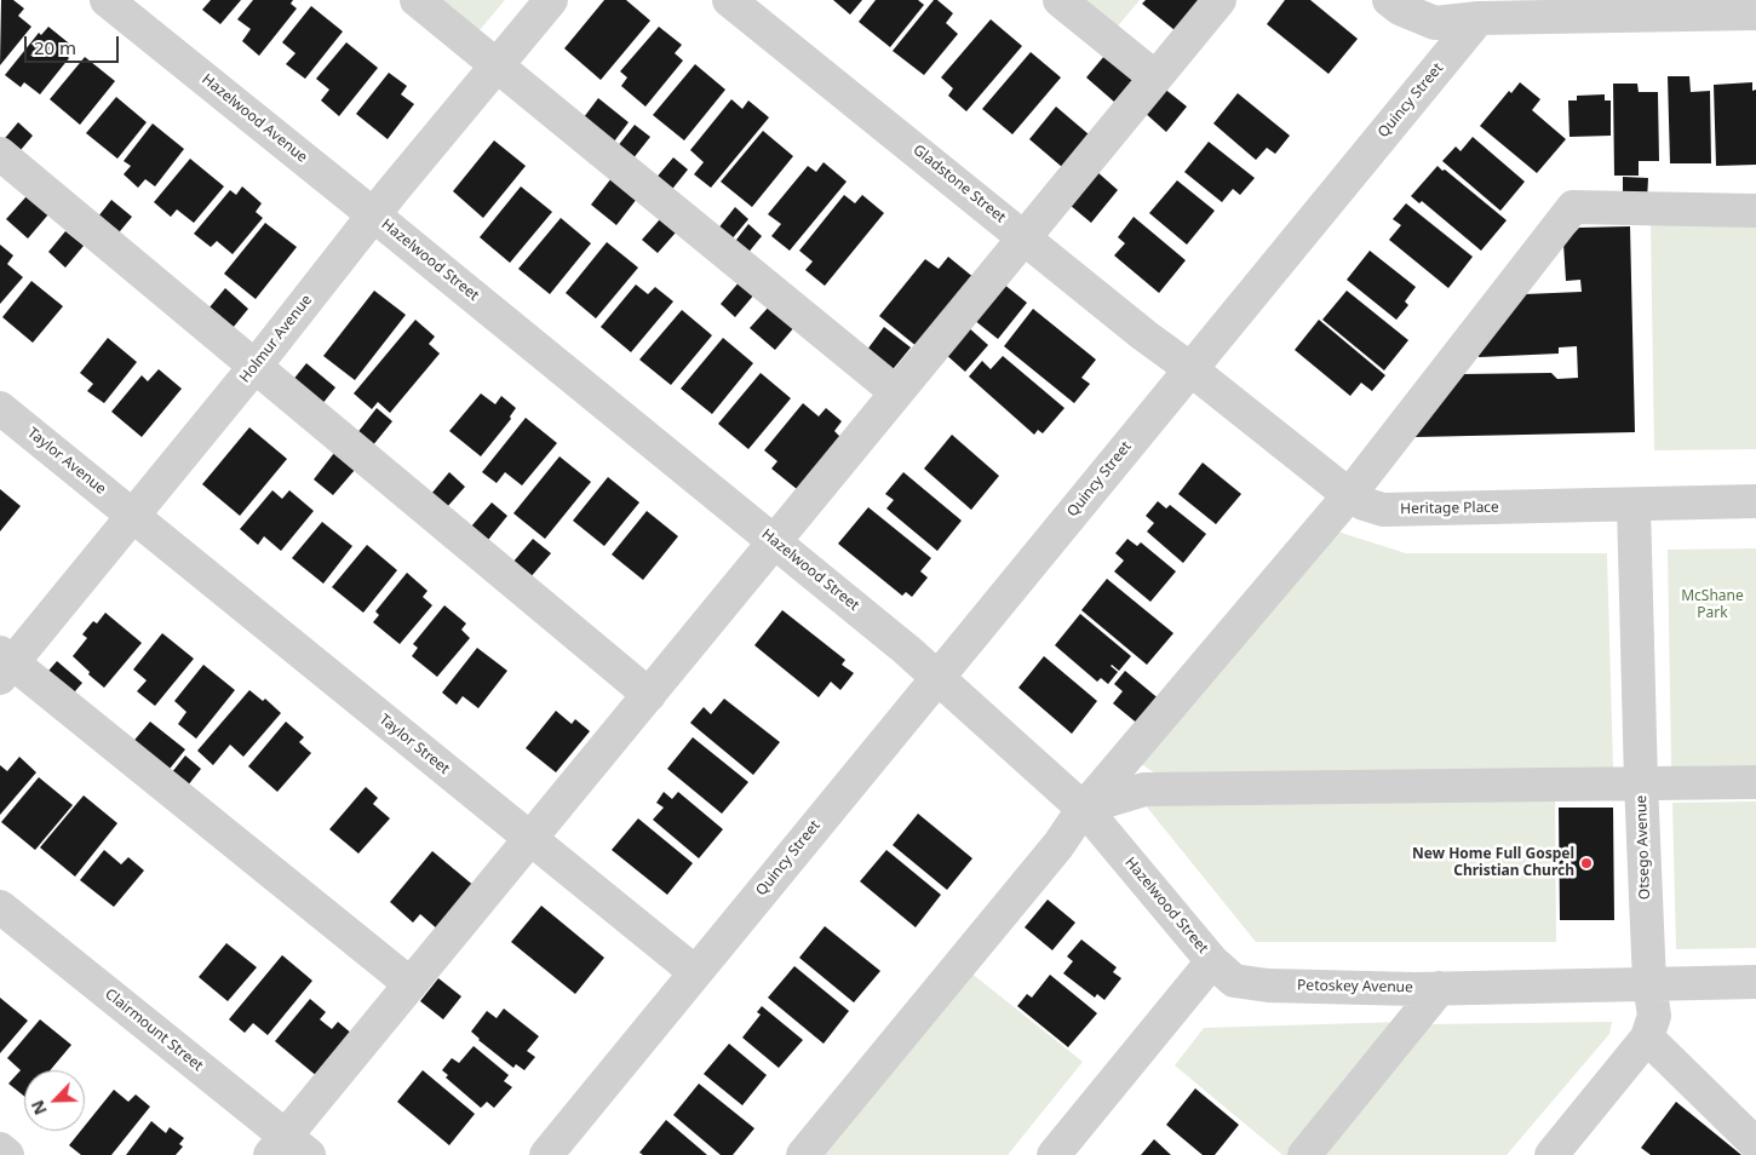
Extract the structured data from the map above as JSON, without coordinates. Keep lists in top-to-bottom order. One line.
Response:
{"streets":{"street":["Quincy Street","Hazelwood Avenue","Gladstone Street","Hazelwood Street","Holmur Avenue","Taylor Avenue","Heritage Place","Taylor Street","Otsego Avenue","Petoskey Avenue","Clairmount Street"]},"crossings":[["Quincy Street","Gladstone Street"],["Quincy Street","Hazelwood Street"],["Quincy Street","Heritage Place"],["Quincy Street","Taylor Street"],["Hazelwood Avenue","Hazelwood Street"],["Hazelwood Avenue","Holmur Avenue"],["Gladstone Street","Heritage Place"],["Hazelwood Street","Holmur Avenue"],["Hazelwood Street","Petoskey Avenue"],["Holmur Avenue","Taylor Avenue"],["Holmur Avenue","Taylor Street"],["Taylor Avenue","Taylor Street"],["Heritage Place","Otsego Avenue"],["Otsego Avenue","Petoskey Avenue"]],"parks":["McShane Park"],"places":["New Home Full Gospel Christian Church"],"scale_bar":"20 m","north":"bottom left"}
